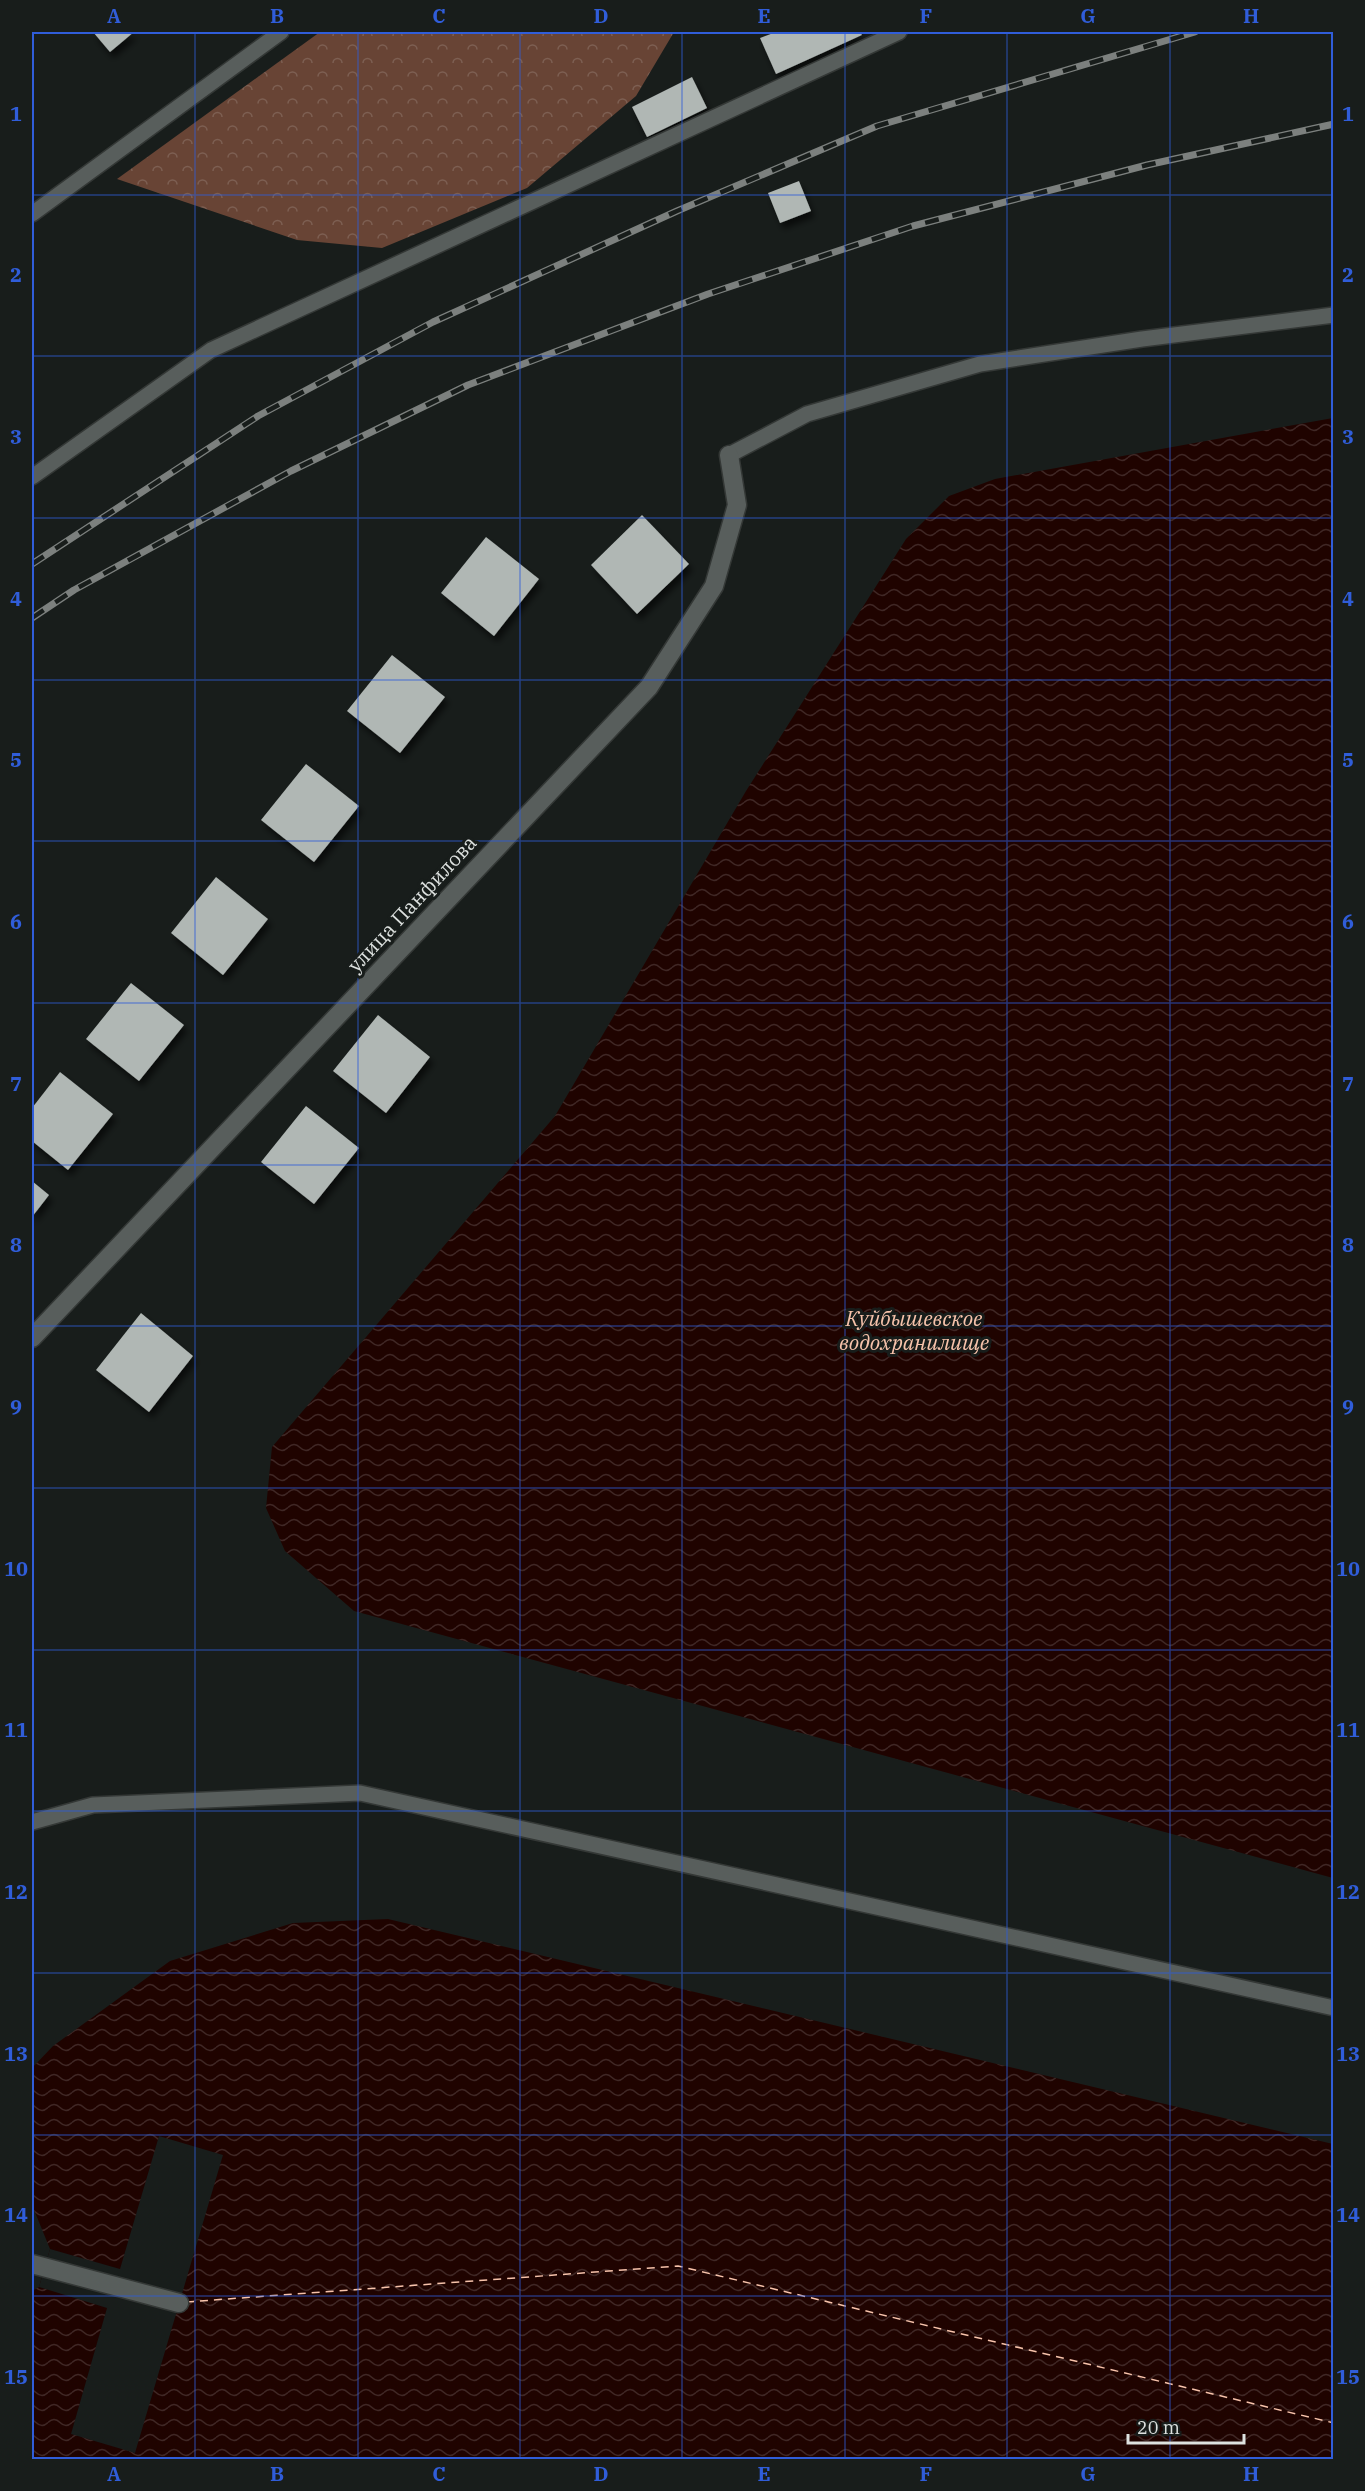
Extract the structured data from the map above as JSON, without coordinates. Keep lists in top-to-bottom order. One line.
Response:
{"streets":{"street":["улица Панфилова"]},"water":["Куйбышевское водохранилище"],"scale_bar":"20 m","grid":{"columns":["A","B","C","D","E","F","G","H"],"rows":["1","2","3","4","5","6","7","8","9","10","11","12","13","14","15"]}}
